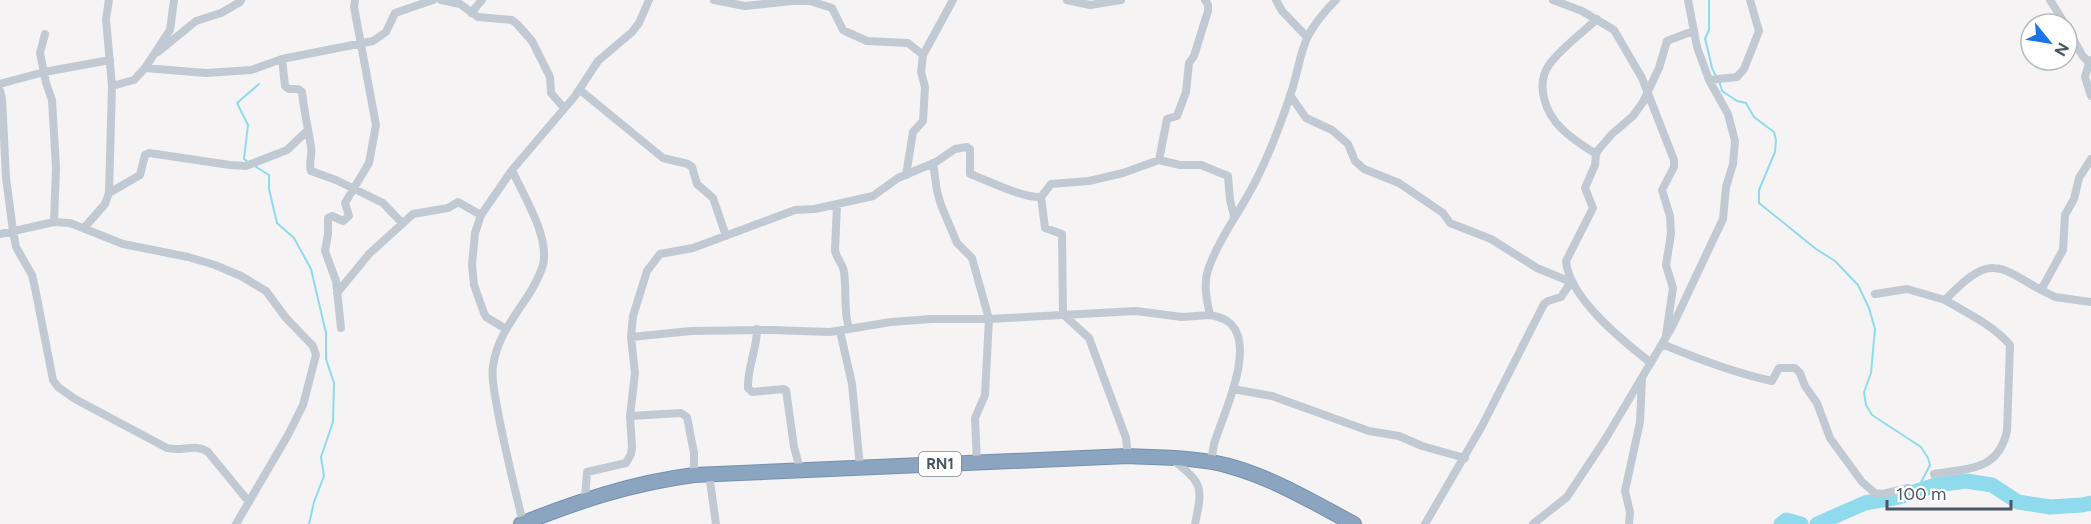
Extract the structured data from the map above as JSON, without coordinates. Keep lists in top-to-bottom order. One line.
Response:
{"streets":{"highway":["RN1"]},"scale_bar":"100 m","north":"bottom right"}
